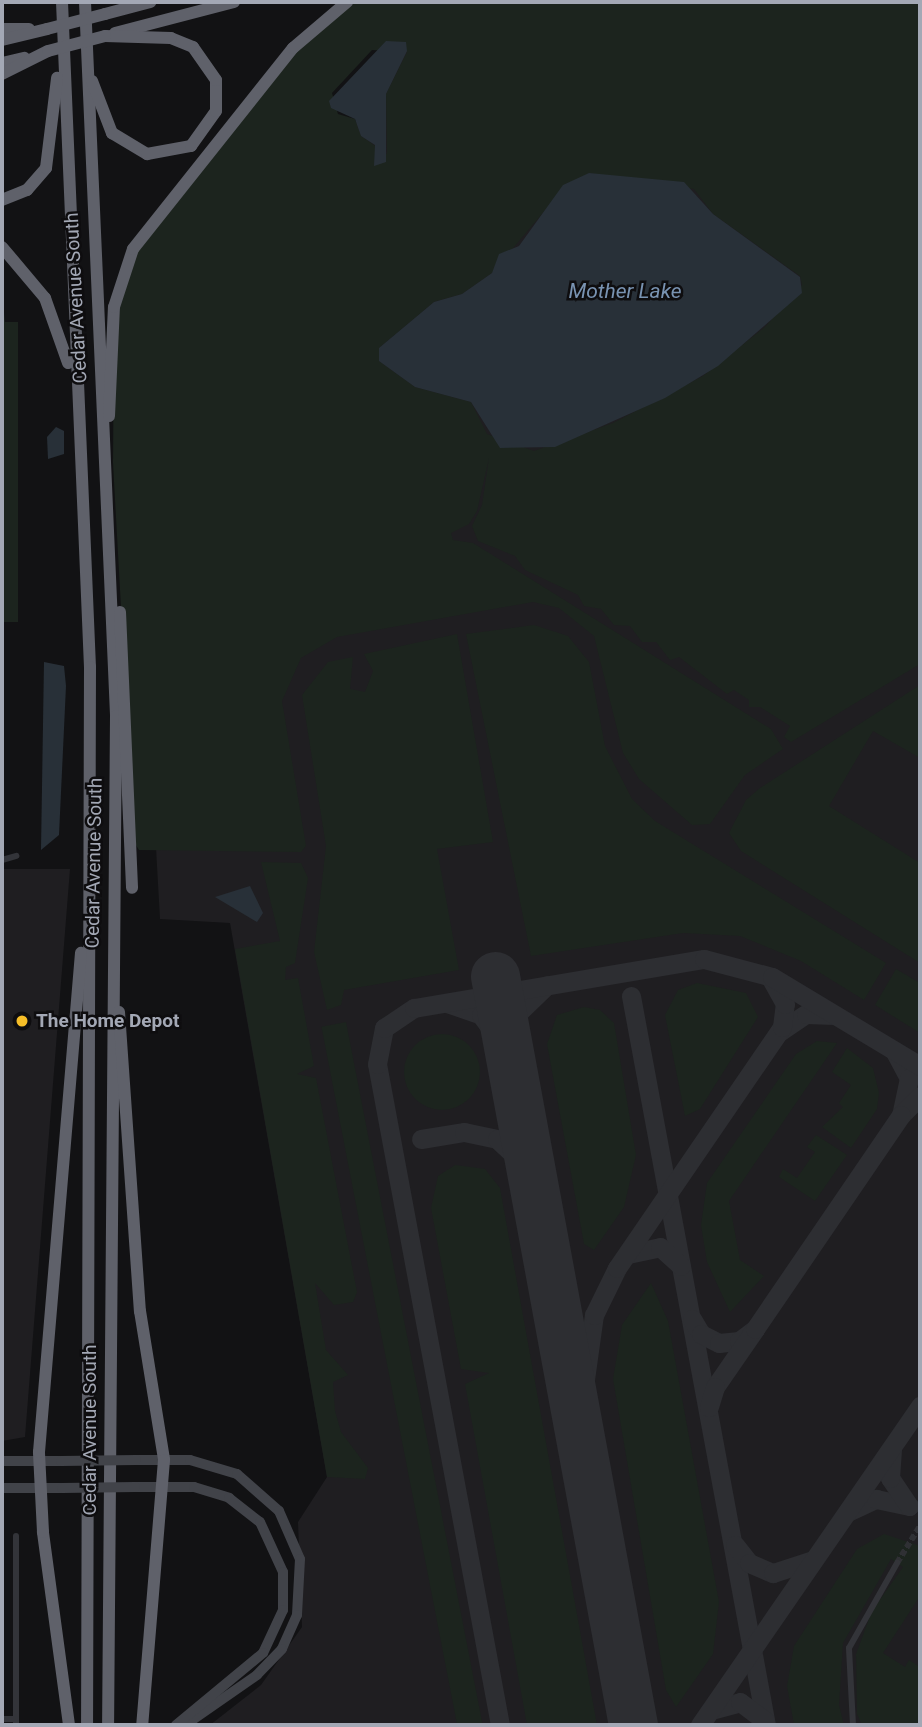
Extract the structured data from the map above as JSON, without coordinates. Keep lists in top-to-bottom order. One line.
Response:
{"streets":{"highway":["Cedar Avenue South"]},"water":["Mother Lake"],"places":["The Home Depot"]}
